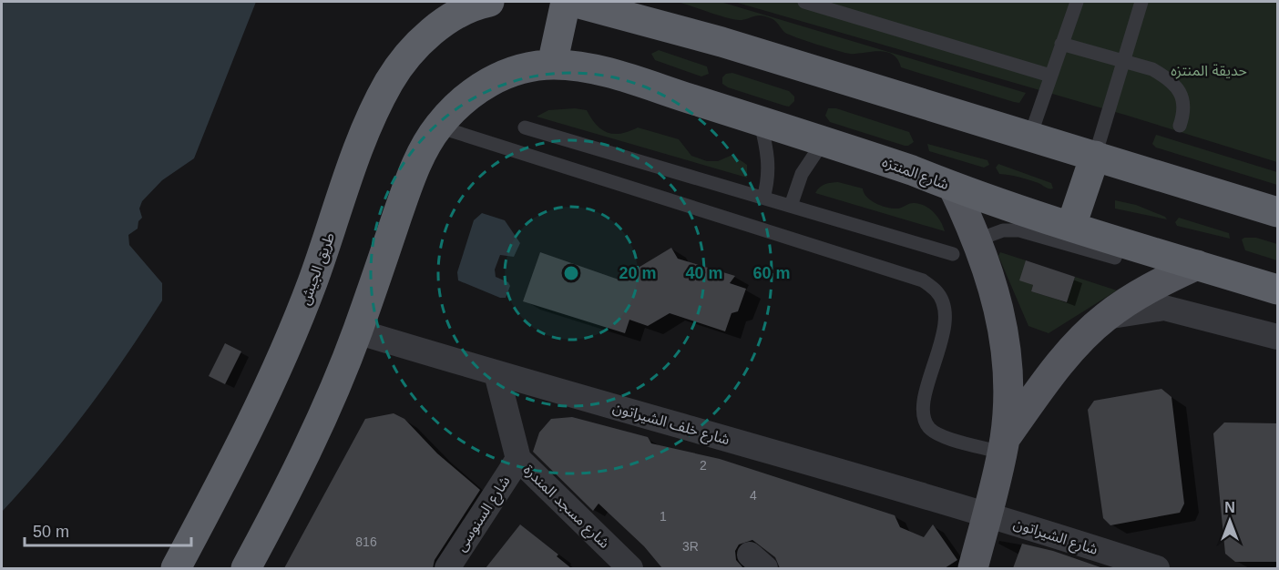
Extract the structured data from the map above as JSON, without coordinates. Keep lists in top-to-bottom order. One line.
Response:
{"streets":{"highway":["شارع المنتزه","طريق الجيش"],"street":["شارع خلف الشيراتون","شارع مسجد المندرة","شارع السنوسى","شارع الشيراتون"]},"crossings":[["شارع خلف الشيراتون","شارع مسجد المندرة"],["شارع خلف الشيراتون","شارع الشيراتون"],["شارع مسجد المندرة","شارع السنوسى"]],"parks":["حديقة المنتزه"],"house_numbers":["2","4","1","816","3R"],"scale_bar":"50 m","north":"top","rings":["20 m","40 m","60 m"]}
